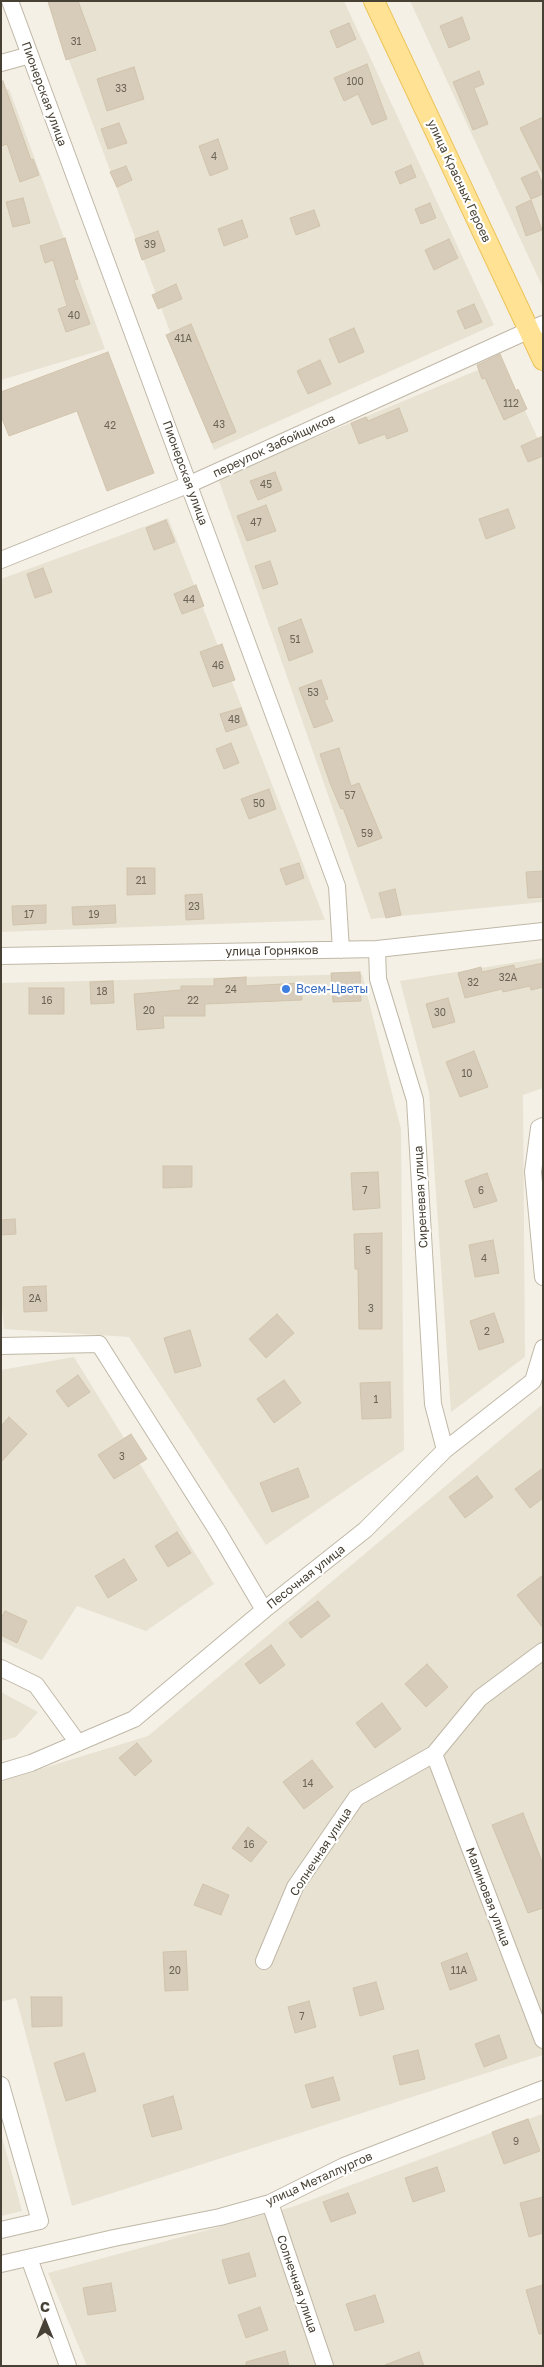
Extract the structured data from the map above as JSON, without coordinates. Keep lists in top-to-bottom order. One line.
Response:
{"streets":{"main road":["улица Красных Героев"],"street":["Пионерская улица","переулок Забойщиков","улица Горняков","Сиреневая улица","Песочная улица","Солнечная улица","Малиновая улица","улица Металлургов"]},"crossings":[["Пионерская улица","переулок Забойщиков"],["Пионерская улица","улица Горняков"],["улица Красных Героев","переулок Забойщиков"],["улица Горняков","Сиреневая улица"],["Сиреневая улица","Песочная улица"],["Солнечная улица","Малиновая улица"],["Солнечная улица","улица Металлургов"]],"places":["Всем-Цветы"],"house_numbers":["31","100","33","4","39","40","41А","112","43","42","45","47","44","51","46","53","48","57","50","59","21","23","17","19","32А","32","24","18","16","22","20","30","10","7","6","5","4","2А","3","2","1","3","14","16","20","11А","7","9"],"north":"top"}
